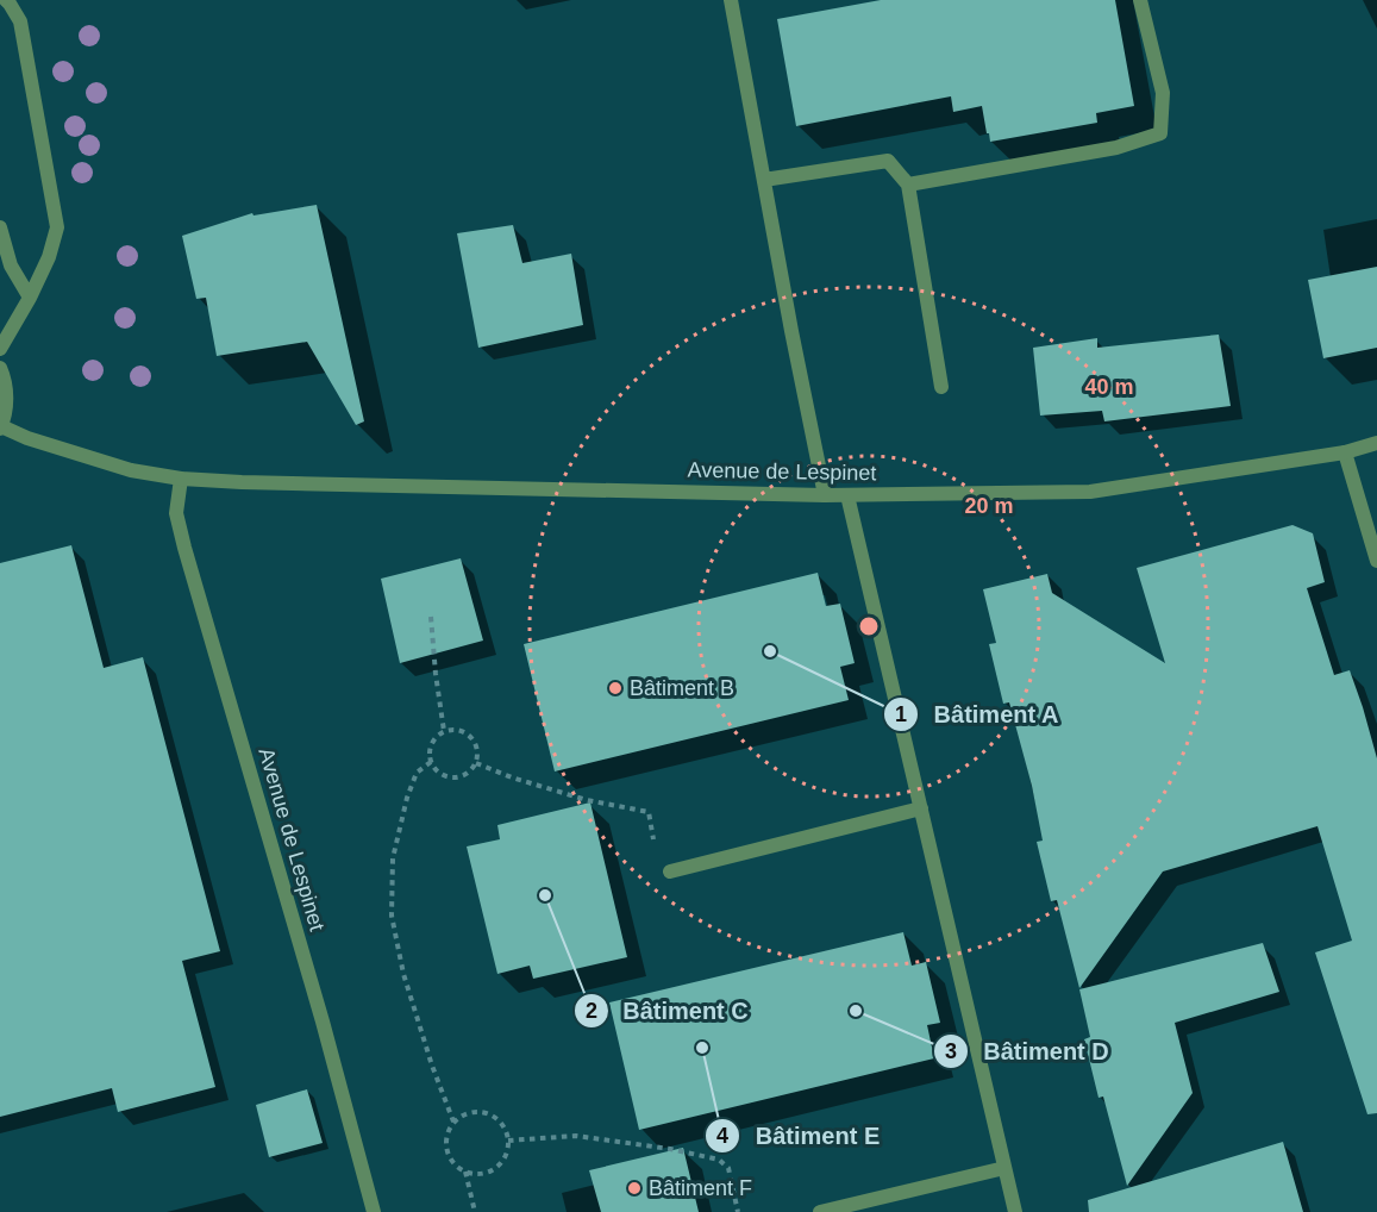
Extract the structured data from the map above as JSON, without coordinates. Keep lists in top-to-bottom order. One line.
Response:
{"streets":{"street":["Avenue de Lespinet"]},"places":["Bâtiment A","Bâtiment B","Bâtiment C","Bâtiment D","Bâtiment E","Bâtiment F"],"rings":["40 m","20 m"]}
